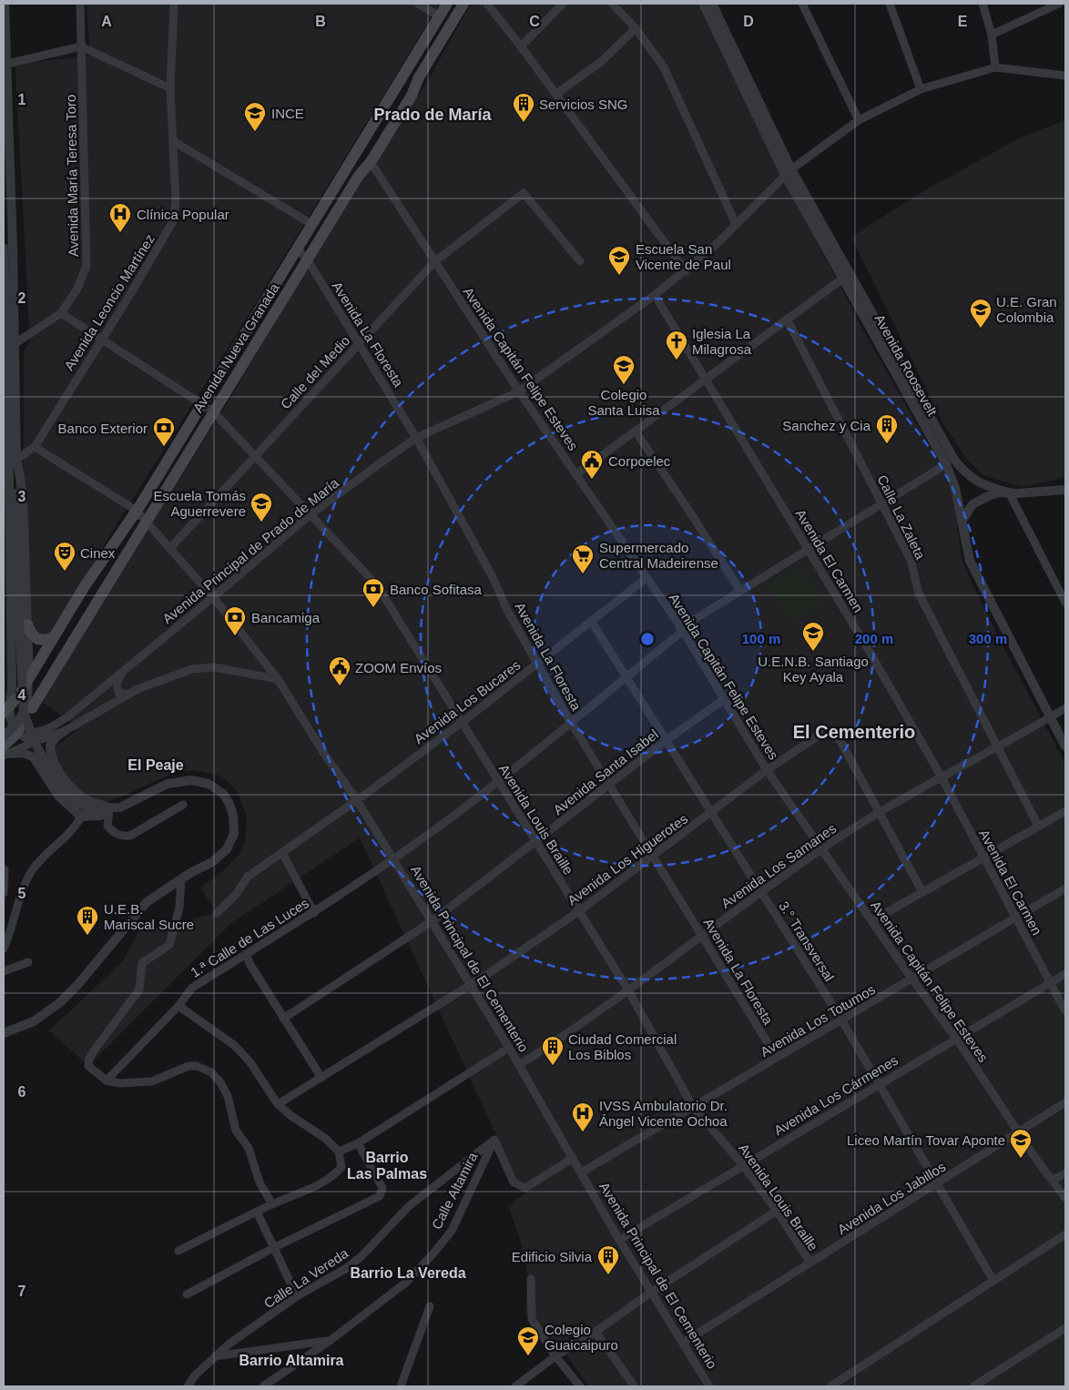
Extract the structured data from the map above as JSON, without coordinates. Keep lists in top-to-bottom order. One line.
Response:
{"streets":{"main road":["Avenida Nueva Granada"],"street":["Avenida María Teresa Toro","Avenida Leoncio Martínez","Avenida La Floresta","Avenida Roosevelt","Avenida Capitán Felipe Esteves","Calle del Medio","Calle La Zaleta","Avenida Principal de Prado de María","Avenida El Carmen","Avenida Los Bucares","Avenida Santa Isabel","Avenida Louis Braille","Avenida Los Higuerotes","Avenida Los Samanes","1.ª Calle de Las Luces","3.° Transversal","Avenida Principal de El Cementerio","Avenida Los Totumos","Avenida Los Cármenes","Calle Altamira","Avenida Los Jabillos","Calle La Vereda"]},"crossings":[["Avenida Leoncio Martínez","Avenida Principal de El Cementerio"],["Avenida La Floresta","Avenida Nueva Granada"],["Avenida La Floresta","Calle del Medio"],["Avenida La Floresta","Avenida Principal de Prado de María"],["Avenida La Floresta","Avenida Los Bucares"],["Avenida La Floresta","Avenida Santa Isabel"],["Avenida La Floresta","Avenida Los Higuerotes"],["Avenida La Floresta","Avenida Los Samanes"],["Avenida La Floresta","1.ª Calle de Las Luces"],["Avenida La Floresta","Avenida Los Totumos"],["Avenida Nueva Granada","Avenida Capitán Felipe Esteves"],["Avenida Nueva Granada","Avenida Louis Braille"],["Avenida Nueva Granada","Avenida Principal de El Cementerio"],["Avenida Roosevelt","Avenida Principal de Prado de María"],["Avenida Roosevelt","Avenida Los Samanes"],["Avenida Roosevelt","1.ª Calle de Las Luces"],["Avenida Capitán Felipe Esteves","Calle del Medio"],["Avenida Capitán Felipe Esteves","Avenida Principal de Prado de María"],["Avenida Capitán Felipe Esteves","Avenida Los Bucares"],["Avenida Capitán Felipe Esteves","Avenida Santa Isabel"],["Avenida Capitán Felipe Esteves","Avenida Los Higuerotes"],["Avenida Capitán Felipe Esteves","Avenida Los Samanes"],["Avenida Capitán Felipe Esteves","1.ª Calle de Las Luces"],["Avenida Capitán Felipe Esteves","Avenida Los Totumos"],["Avenida Capitán Felipe Esteves","Avenida Los Cármenes"],["Avenida Capitán Felipe Esteves","Avenida Los Jabillos"],["Calle del Medio","Avenida Louis Braille"],["Calle del Medio","Avenida Principal de El Cementerio"],["Calle La Zaleta","Avenida Los Samanes"],["Calle La Zaleta","1.ª Calle de Las Luces"],["Avenida Principal de Prado de María","Avenida El Carmen"],["Avenida Principal de Prado de María","Avenida Louis Braille"],["Avenida Principal de Prado de María","Avenida Principal de El Cementerio"],["Avenida El Carmen","Avenida Los Samanes"],["Avenida El Carmen","1.ª Calle de Las Luces"],["Avenida El Carmen","Avenida Los Totumos"],["Avenida El Carmen","Avenida Los Cármenes"],["Avenida Los Bucares","Avenida Louis Braille"],["Avenida Los Bucares","3.° Transversal"],["Avenida Los Bucares","Avenida Principal de El Cementerio"],["Avenida Santa Isabel","Avenida Louis Braille"],["Avenida Santa Isabel","3.° Transversal"],["Avenida Santa Isabel","Avenida Principal de El Cementerio"],["Avenida Louis Braille","Avenida Los Higuerotes"],["Avenida Louis Braille","Avenida Los Samanes"],["Avenida Louis Braille","1.ª Calle de Las Luces"],["Avenida Louis Braille","Avenida Los Totumos"],["Avenida Louis Braille","Avenida Los Cármenes"],["Avenida Louis Braille","Avenida Los Jabillos"],["Avenida Los Higuerotes","Avenida Los Samanes"],["Avenida Los Higuerotes","3.° Transversal"],["Avenida Los Higuerotes","Avenida Principal de El Cementerio"],["Avenida Los Samanes","3.° Transversal"],["Avenida Los Samanes","Avenida Principal de El Cementerio"],["1.ª Calle de Las Luces","3.° Transversal"],["1.ª Calle de Las Luces","Avenida Principal de El Cementerio"],["3.° Transversal","Avenida Los Totumos"],["3.° Transversal","Avenida Los Cármenes"],["3.° Transversal","Avenida Los Jabillos"],["Avenida Principal de El Cementerio","Avenida Los Totumos"],["Avenida Principal de El Cementerio","Avenida Los Cármenes"],["Avenida Principal de El Cementerio","Avenida Los Jabillos"],["Calle Altamira","Calle La Vereda"]],"districts":["Prado de María","El Cementerio","El Peaje","Barrio Las Palmas","Barrio La Vereda","Barrio Altamira"],"places":{"building":["Servicios SNG","Sanchez y Cia","U.E.B. Mariscal Sucre","Ciudad Comercial Los Biblos","Edificio Silvia"],"school or university":["INCE","Escuela San Vicente de Paul","U.E. Gran Colombia","Colegio Santa Luisa","Escuela Tomás Aguerrevere","U.E.N.B. Santiago Key Ayala","Liceo Martín Tovar Aponte","Colegio Guaicaipuro"],"hospital":["Clínica Popular","IVSS Ambulatorio Dr. Ángel Vicente Ochoa"],"church":["Iglesia La Milagrosa"],"bank":["Banco Exterior","Banco Sofitasa","Bancamiga"],"public building":["Corpoelec","ZOOM Envíos"],"theatre":["Cinex"],"supermarket":["Supermercado Central Madeirense"]},"grid":{"columns":["A","B","C","D","E"],"rows":["1","2","3","4","5","6","7"]},"rings":["100 m","200 m","300 m"]}
